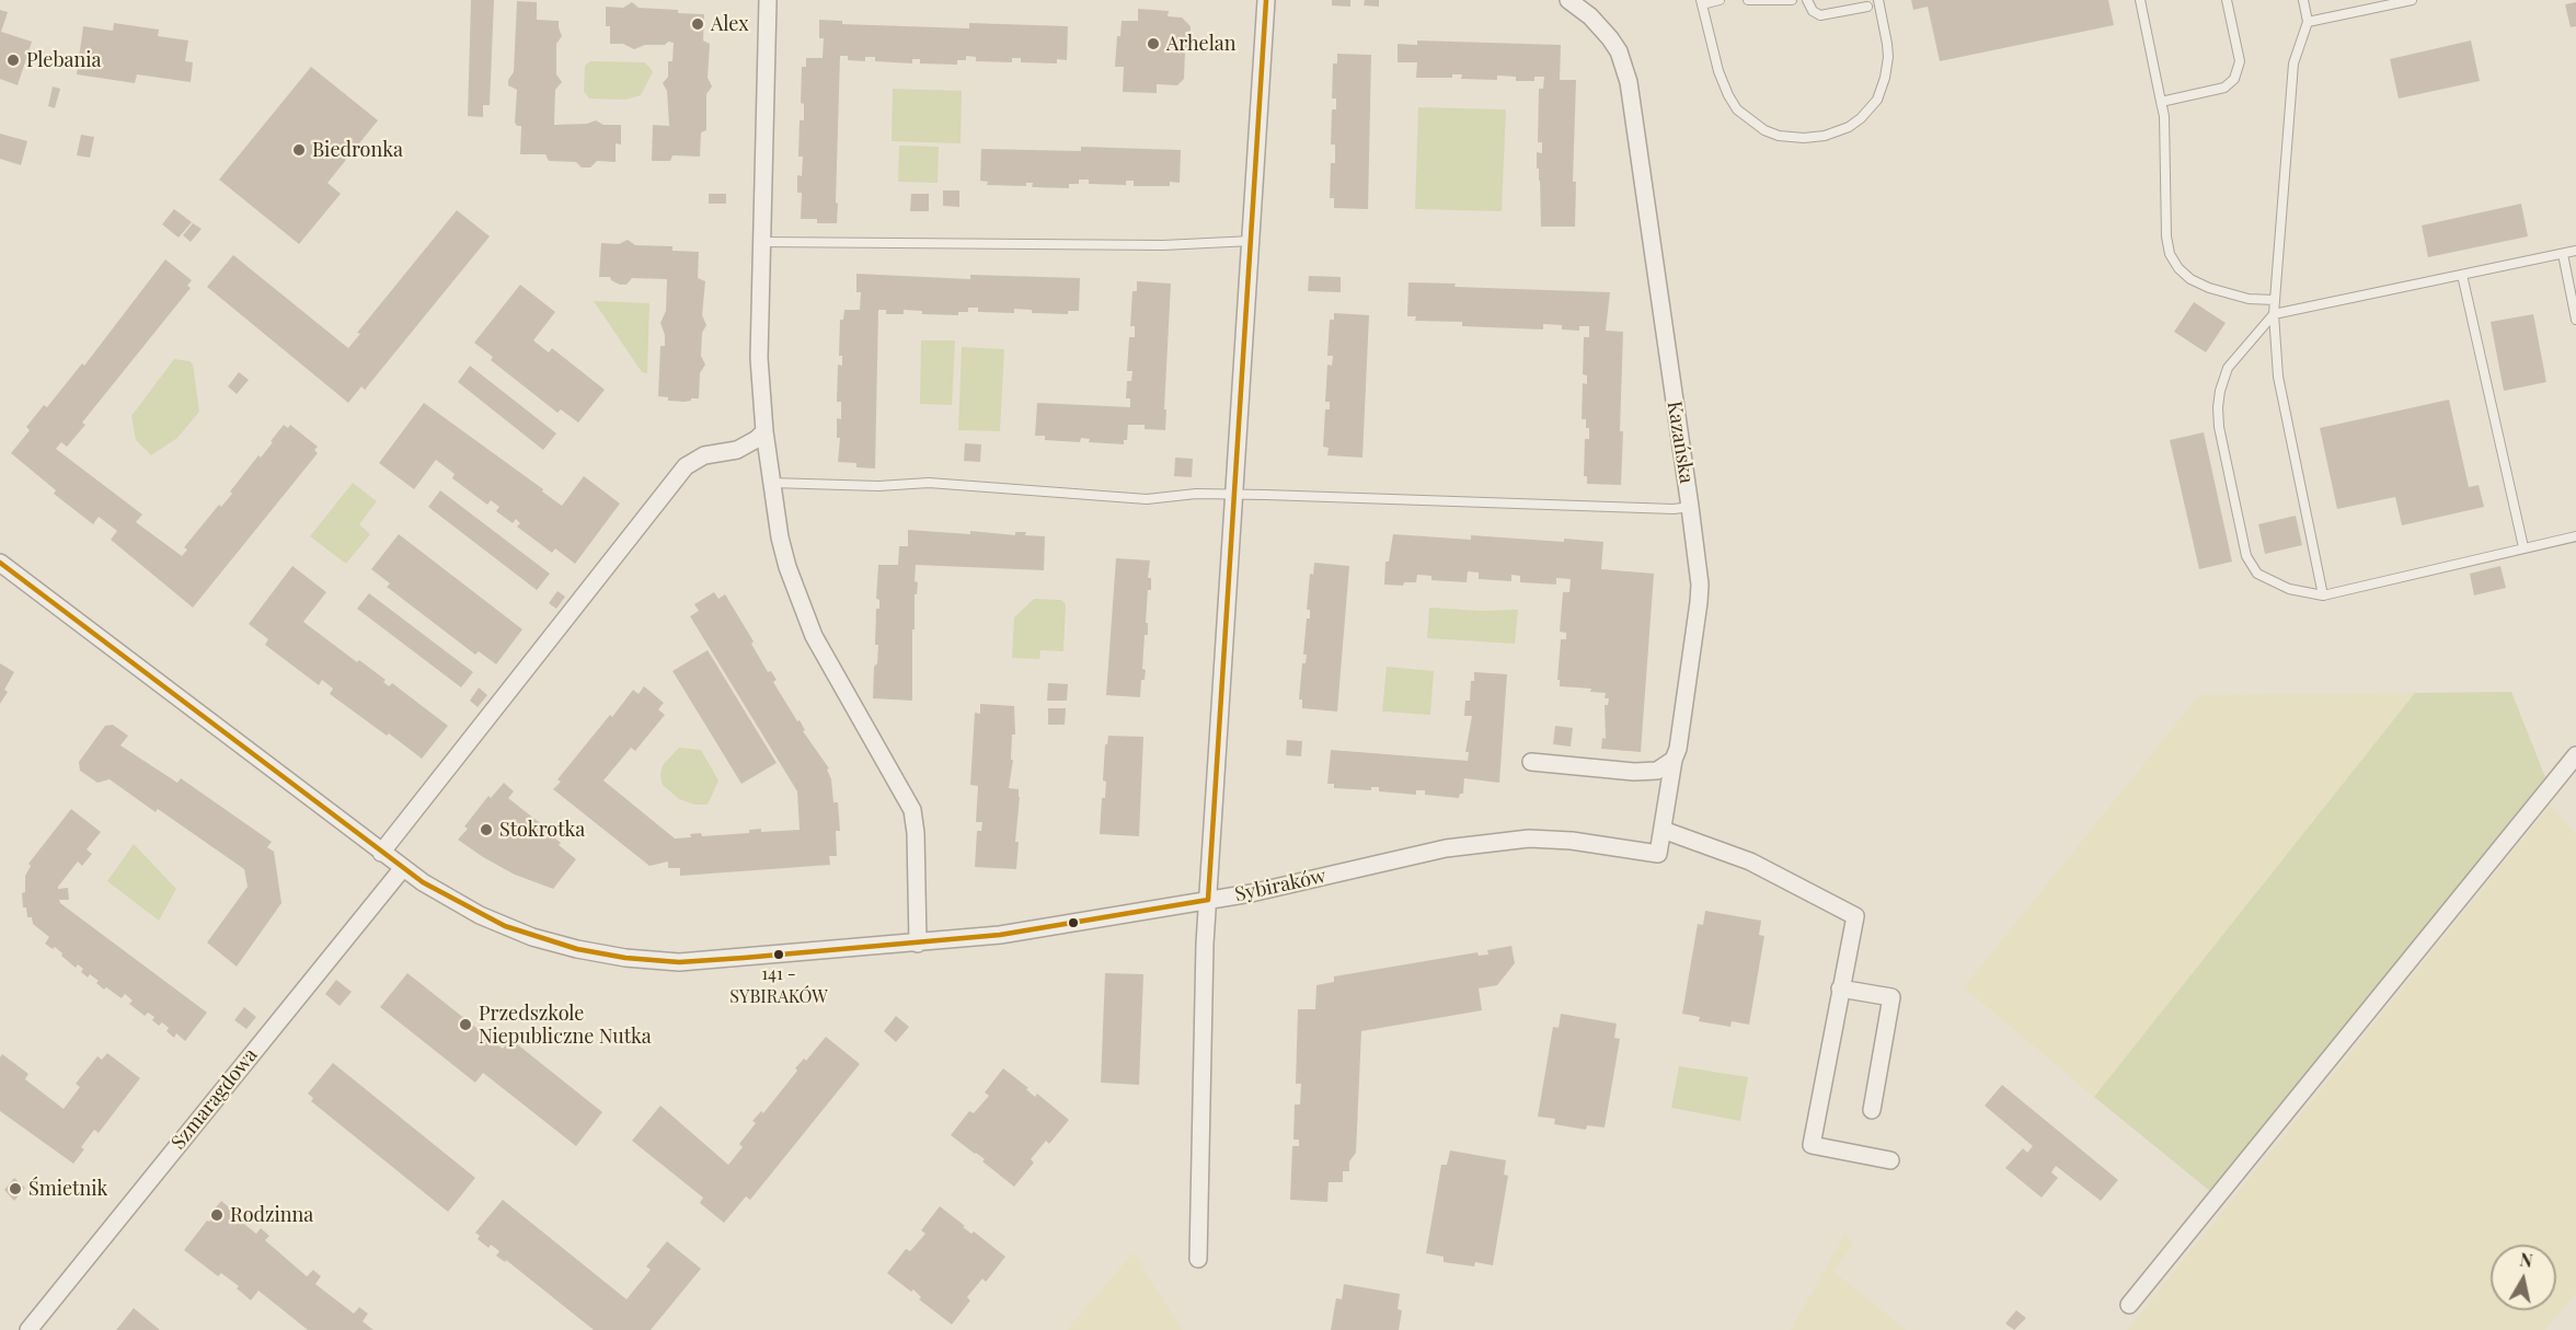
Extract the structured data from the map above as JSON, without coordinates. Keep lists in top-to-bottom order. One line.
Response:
{"streets":{"street":["Kazańska","Sybiraków","Szmaragdowa"]},"crossings":[["Kazańska","Sybiraków"],["Sybiraków","Szmaragdowa"]],"places":["Alex","Arhelan","Plebania","Biedronka","Stokrotka","141 - SYBIRAKÓW","Przedszkole Niepubliczne Nutka","Śmietnik","Rodzinna"],"north":"top"}
